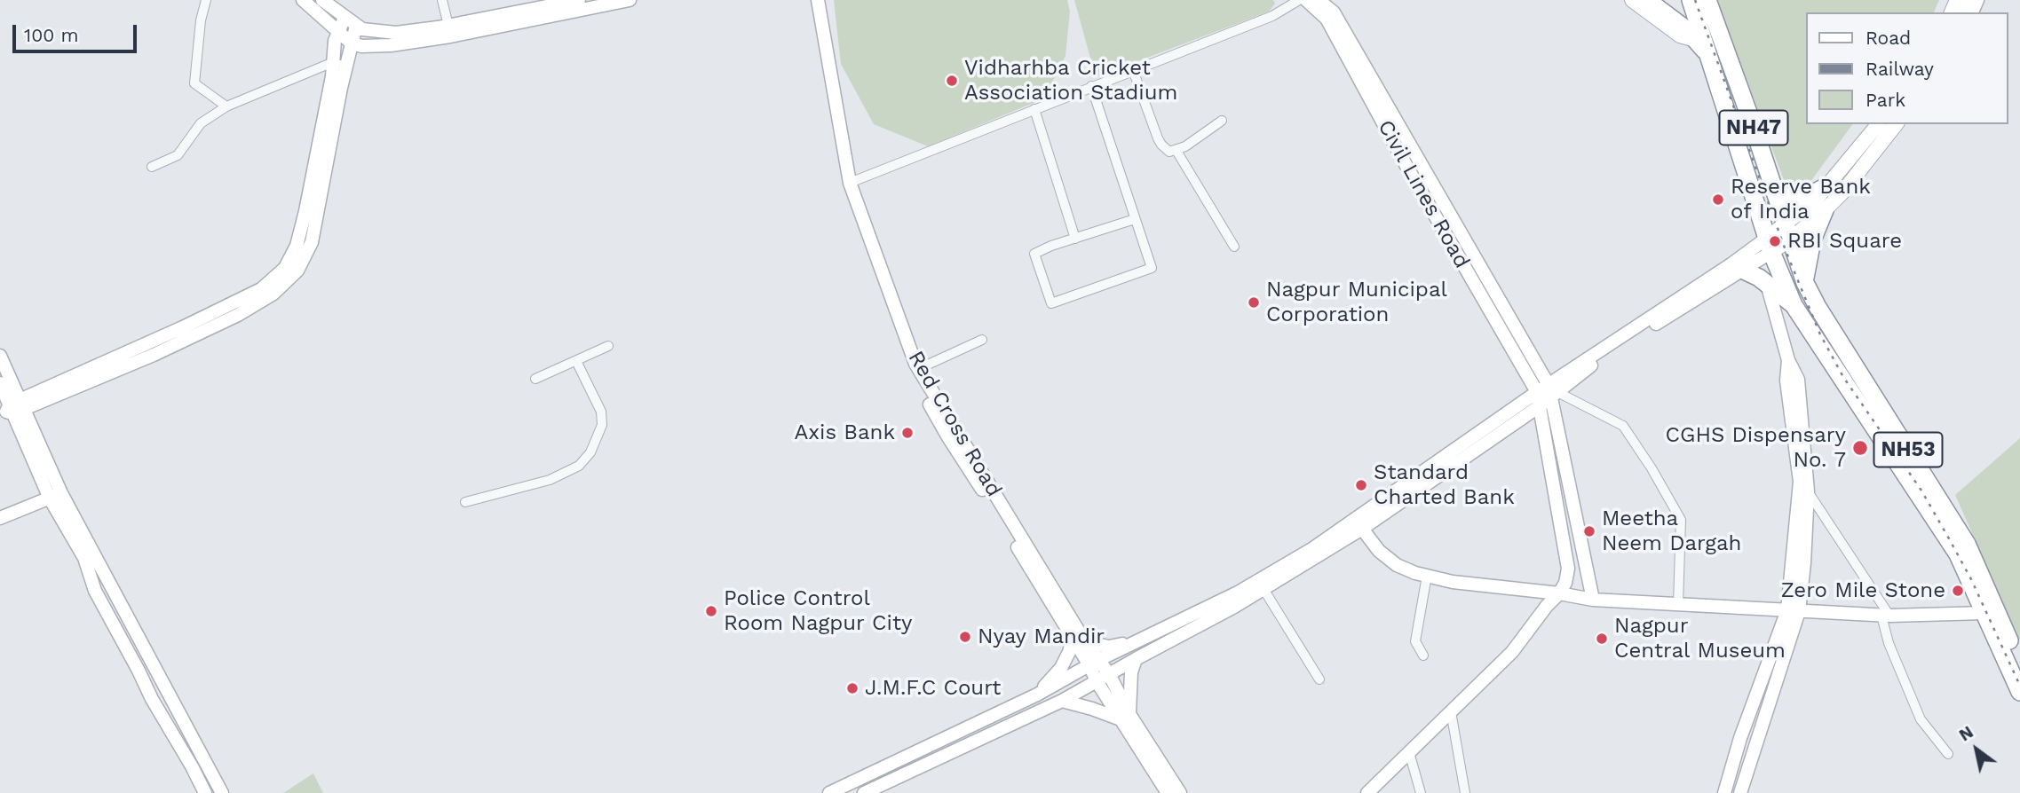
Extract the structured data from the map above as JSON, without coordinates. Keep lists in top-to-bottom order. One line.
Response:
{"streets":{"highway":["NH47","NH53"],"street":["Civil Lines Road","Red Cross Road"]},"crossings":[["NH47","NH53"]],"places":["Vidharhba Cricket Association Stadium","Reserve Bank of India","RBI Square","Nagpur Municipal Corporation","Axis Bank","CGHS Dispensary No. 7","Standard Charted Bank","Meetha Neem Dargah","Zero Mile Stone","Police Control Room Nagpur City","Nyay Mandir","Nagpur Central Museum","J.M.F.C Court"],"legend":["Road","Railway","Park"],"scale_bar":"100 m","north":"top left"}
